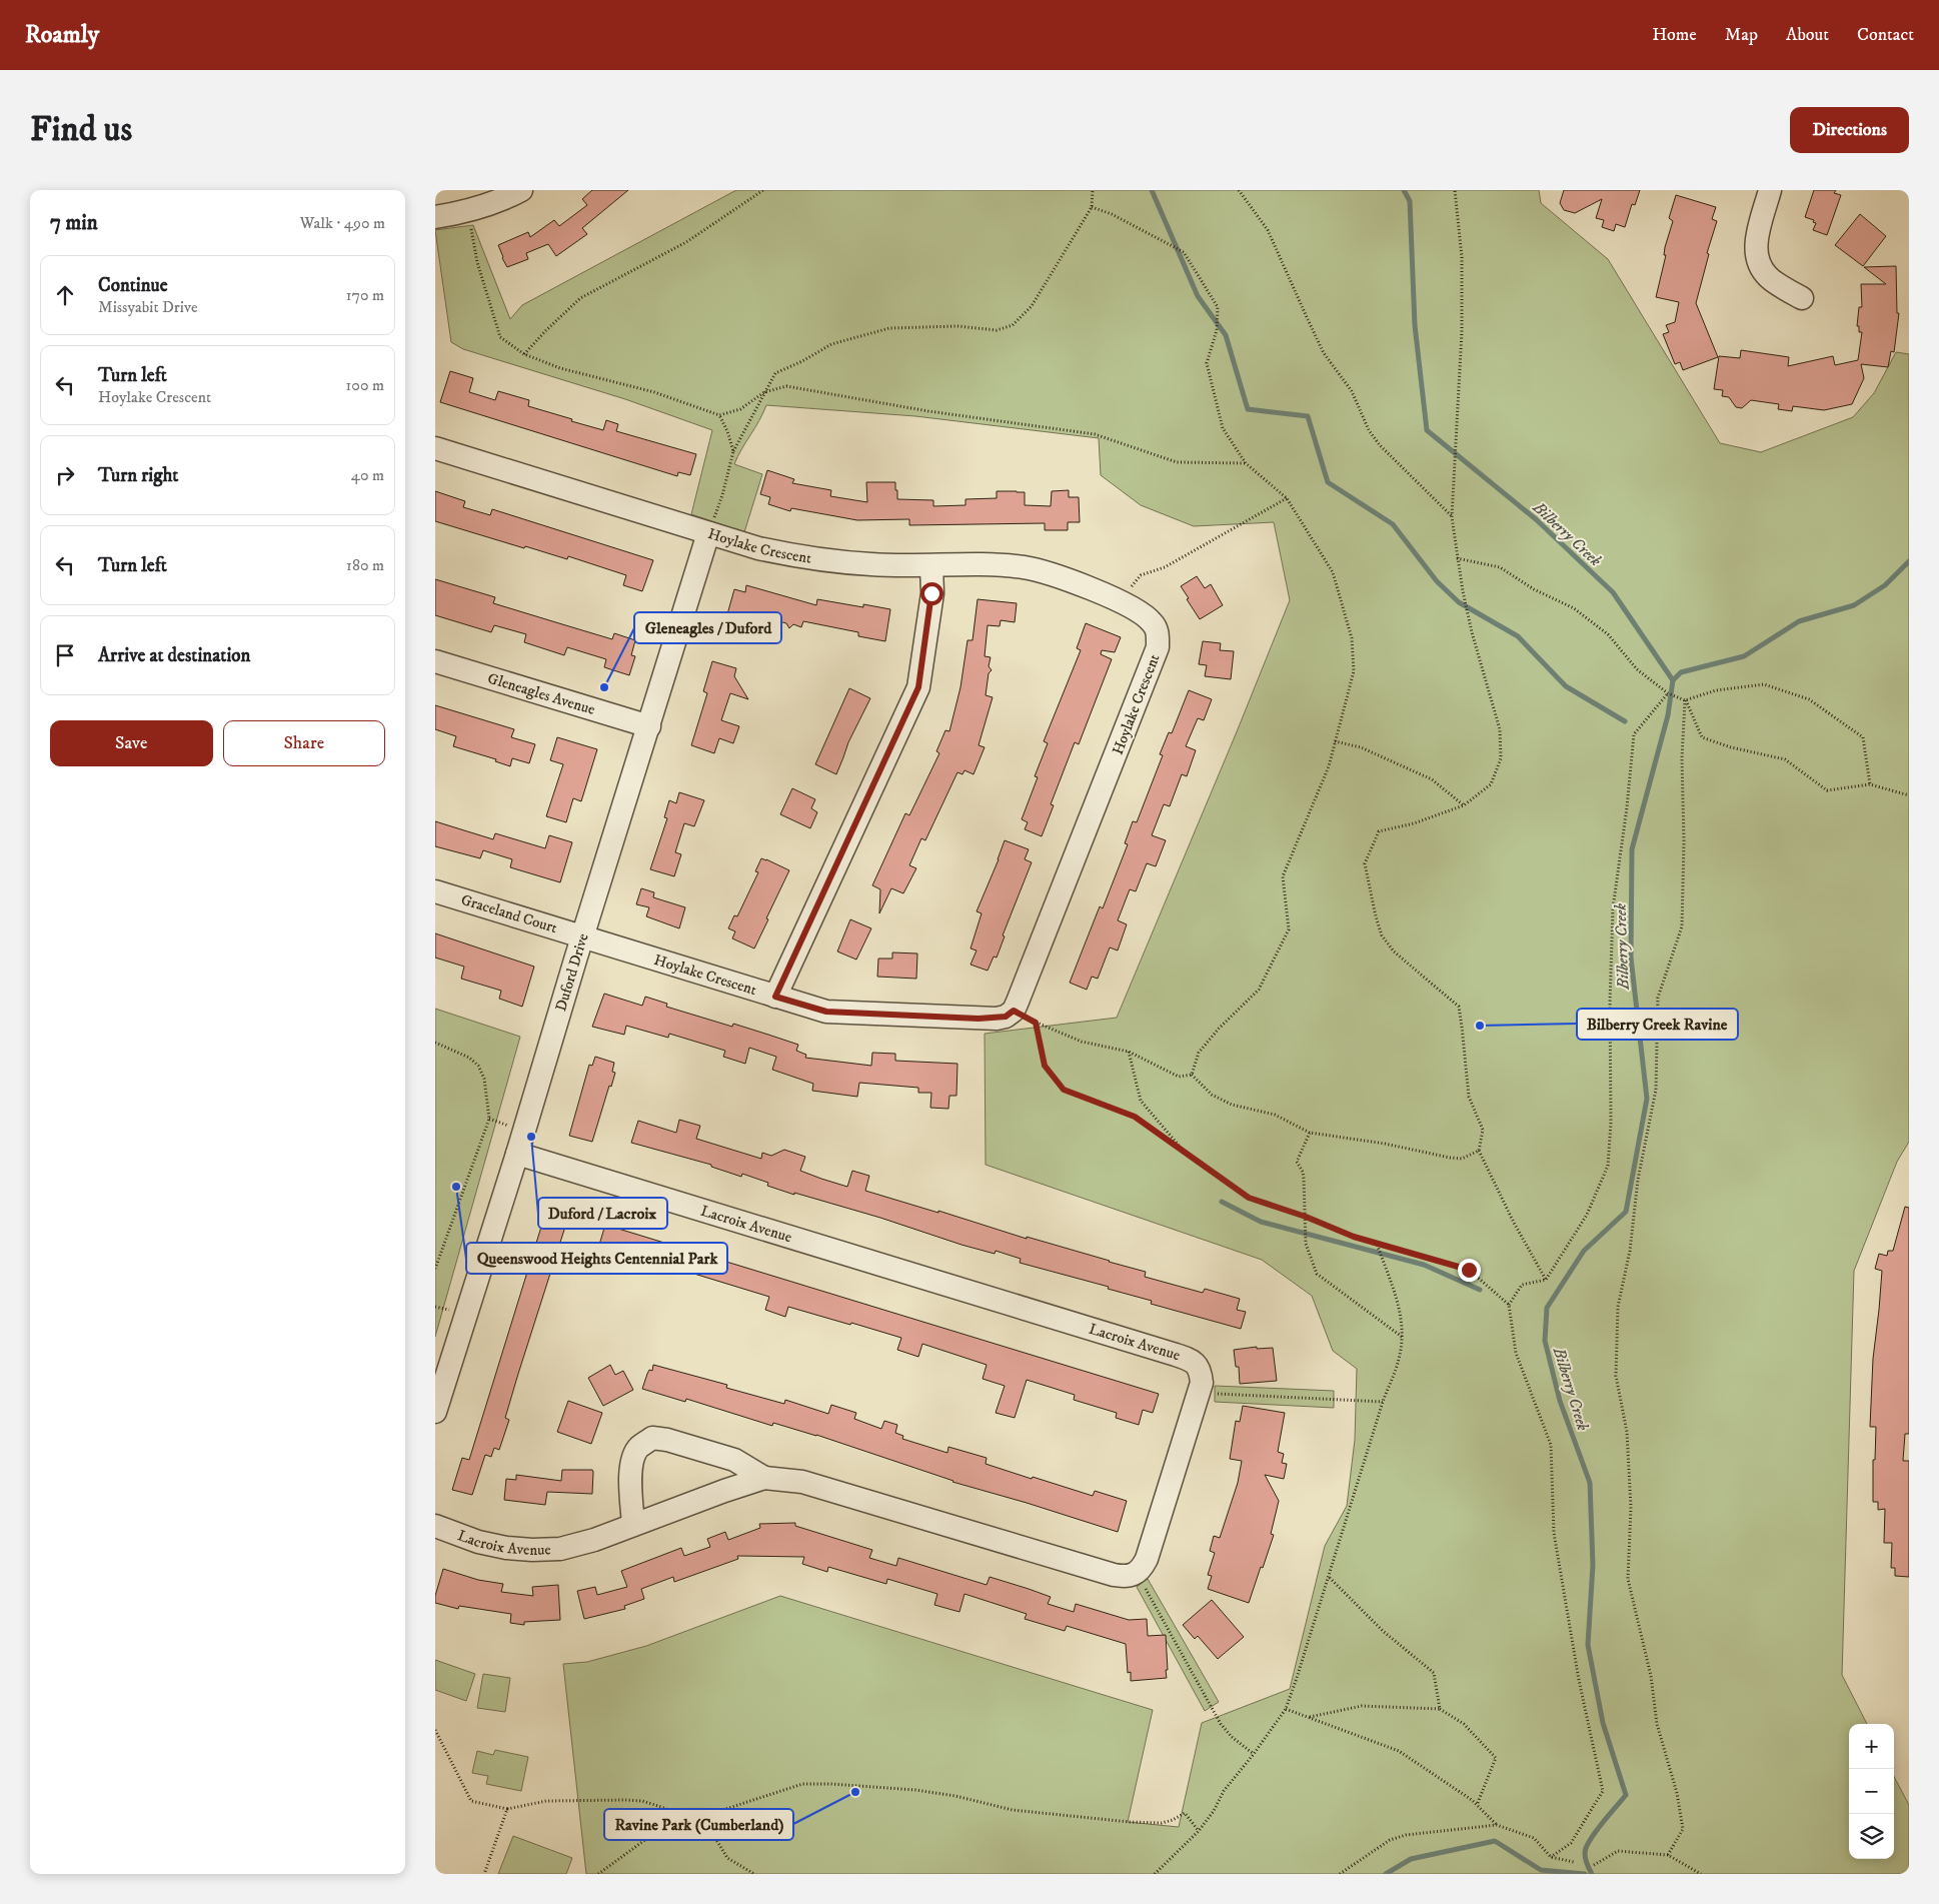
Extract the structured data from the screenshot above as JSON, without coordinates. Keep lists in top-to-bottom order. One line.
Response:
{"streets":{"street":["Hoylake Crescent","Gleneagles Avenue","Graceland Court","Duford Drive","Lacroix Avenue"]},"crossings":[["Hoylake Crescent","Graceland Court"],["Hoylake Crescent","Duford Drive"],["Gleneagles Avenue","Duford Drive"],["Graceland Court","Duford Drive"],["Duford Drive","Lacroix Avenue"]],"water":["Bilberry Creek"],"places":["Gleneagles / Duford","Bilberry Creek Ravine","Duford / Lacroix","Queenswood Heights Centennial Park","Ravine Park (Cumberland)"],"page":{"header":"Roamly","nav":["Home","Map","About","Contact"],"buttons":["Directions",["Save","Share"]],"title":"Find us","heading":["7 min","Walk · 490 m"],"list":[["Continue","Missyabit Drive","170 m"],["Turn left","Hoylake Crescent","100 m"],["Turn right","40 m"],["Turn left","180 m"],"Arrive at destination"],"map_buttons":["+","−"]}}
